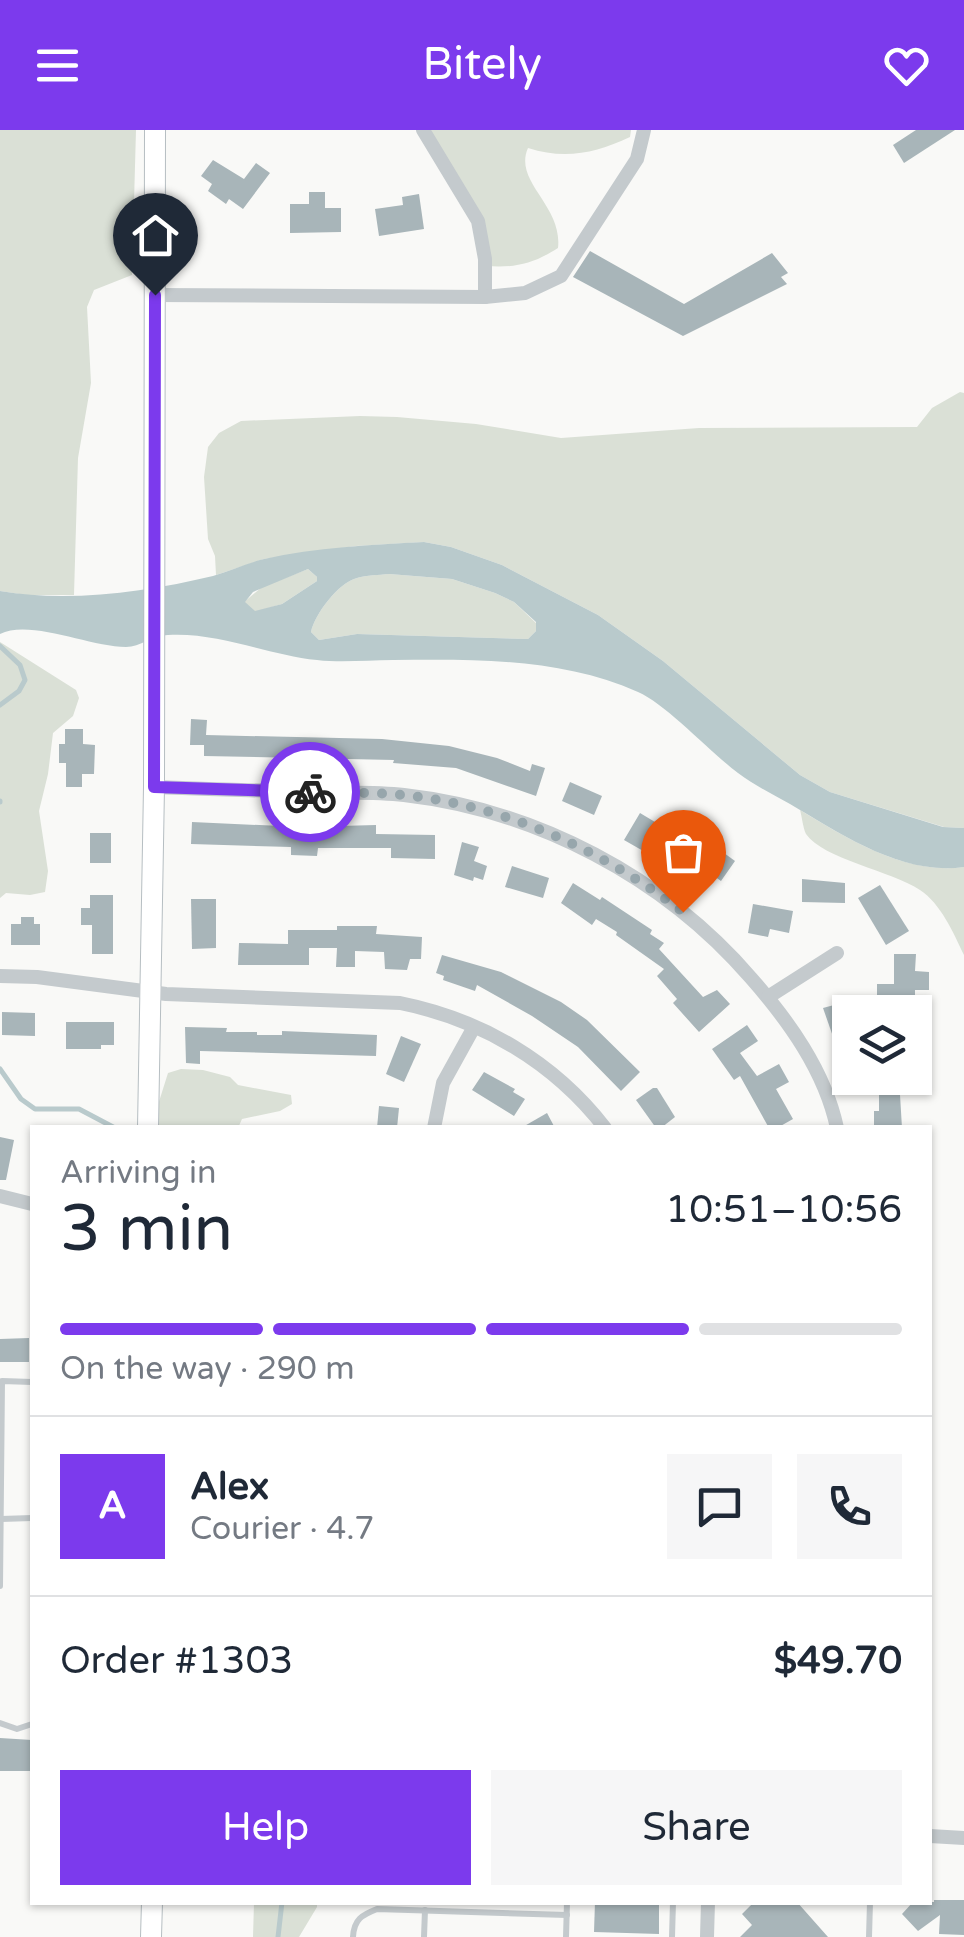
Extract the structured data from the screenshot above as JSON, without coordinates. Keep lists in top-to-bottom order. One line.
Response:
{"page":{"header":"Bitely","heading":["3 min","Arriving in","10:51–10:56"],"panel":["Alex","Courier · 4.7","Order #1303","$49.70"],"bar":"On the way · 290 m","round":"A","buttons":["Help","Share"]}}
